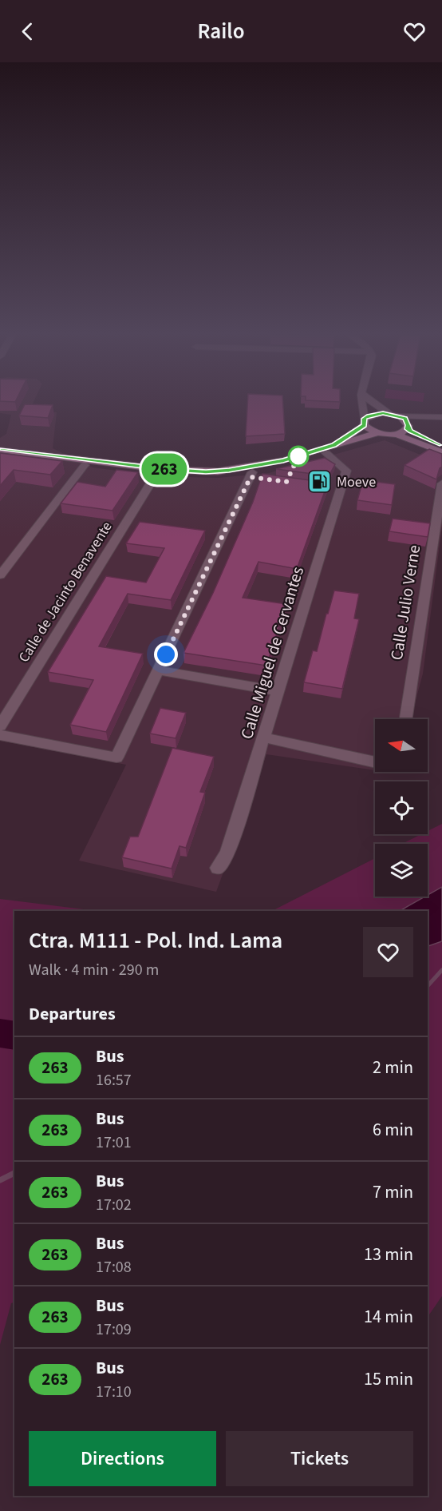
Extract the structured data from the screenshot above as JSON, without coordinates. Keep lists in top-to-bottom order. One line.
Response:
{"streets":{"street":["Calle de Jacinto Benavente","Calle Julio Verne","Calle Miguel de Cervantes"]},"places":{"fuel station":["Moeve"]},"lines":["bus line 263"],"north":"left","page":{"header":"Railo","on_map":"263","heading":[["Ctra. M111 - Pol. Ind. Lama","Walk · 4 min · 290 m"],"Departures"],"list":[{"mark":"263","name":"Bus","note":"16:57","value":"2 min"},{"mark":"263","name":"Bus","note":"17:01","value":"6 min"},{"mark":"263","name":"Bus","note":"17:02","value":"7 min"},{"mark":"263","name":"Bus","note":"17:08","value":"13 min"},{"mark":"263","name":"Bus","note":"17:09","value":"14 min"},{"mark":"263","name":"Bus","note":"17:10","value":"15 min"}],"buttons":["Directions","Tickets"]}}
